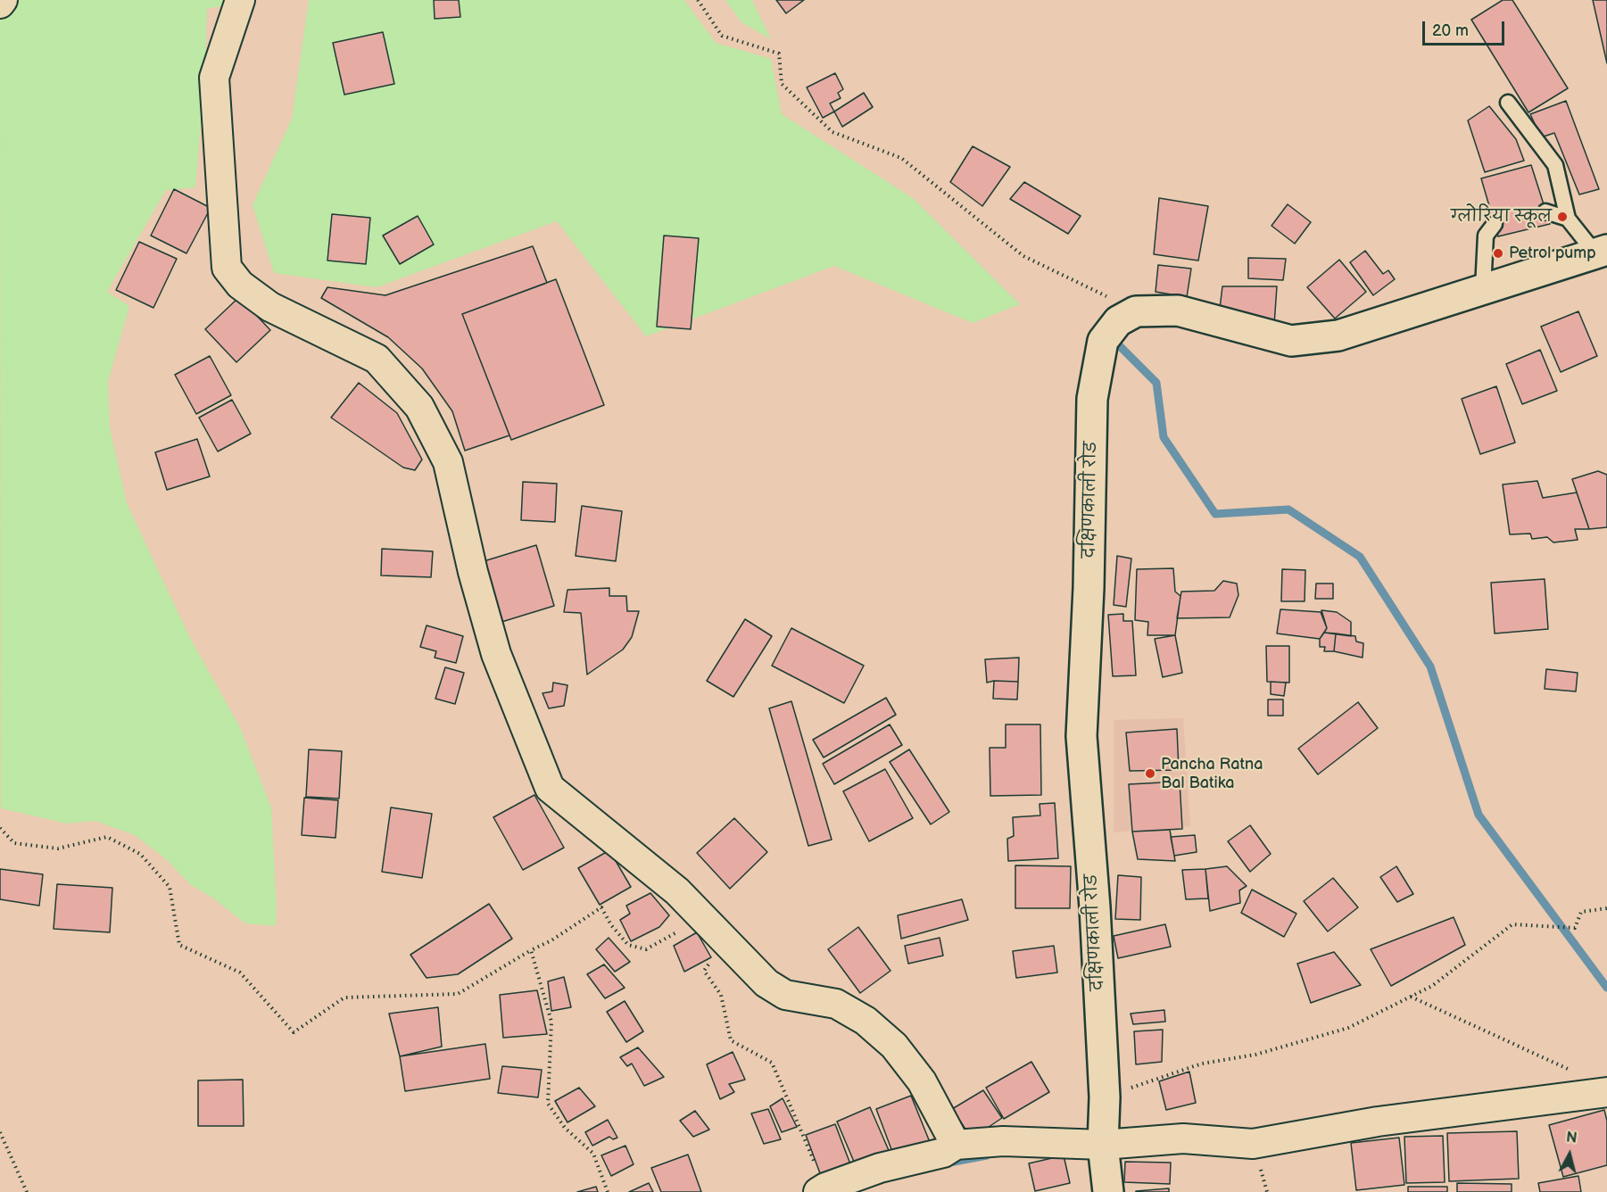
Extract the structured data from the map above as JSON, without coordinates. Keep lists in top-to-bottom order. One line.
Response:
{"streets":{"main road":["दक्षिणकाली रोड"]},"places":["ग्लोरिया स्कूल","Petrol pump","Pancha Ratna Bal Batika"],"scale_bar":"20 m","north":"top"}
